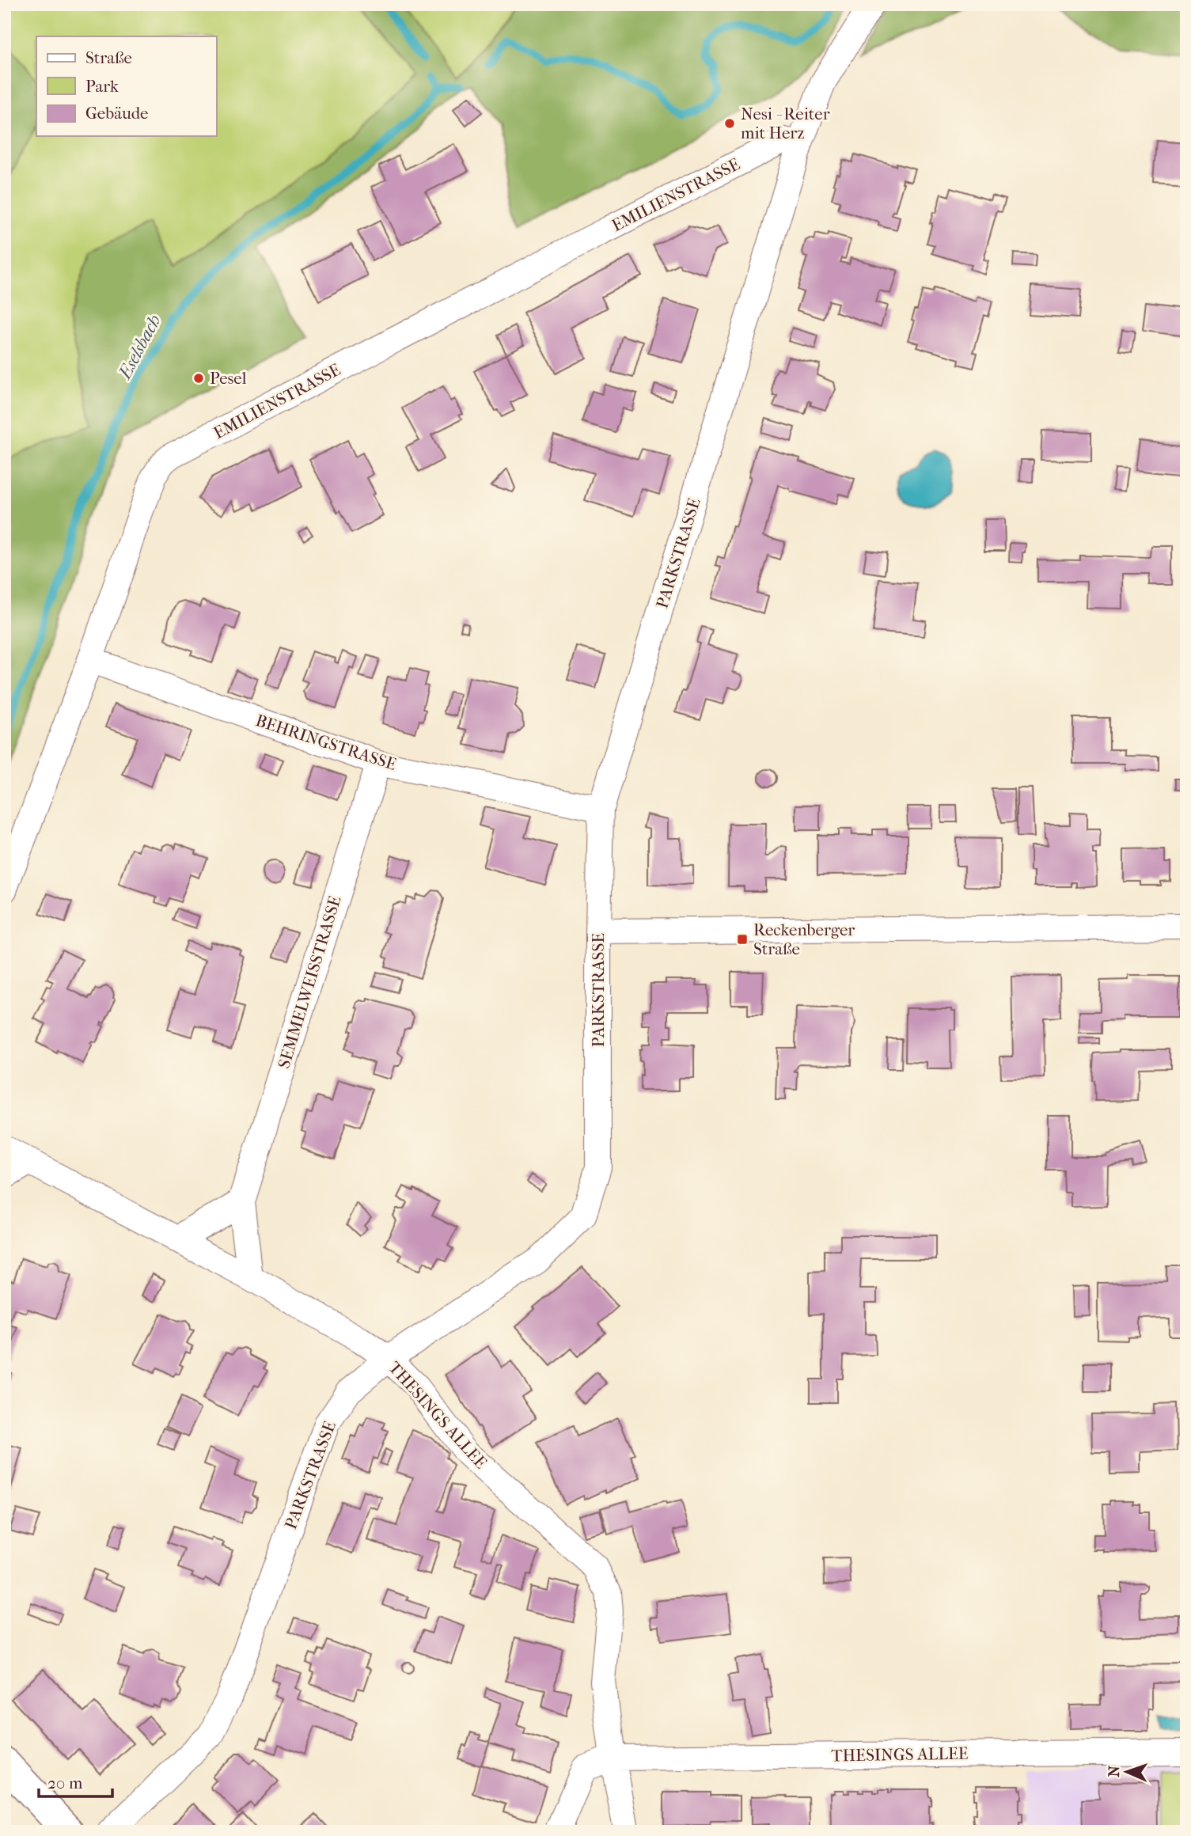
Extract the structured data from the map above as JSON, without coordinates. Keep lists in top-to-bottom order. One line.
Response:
{"streets":{"street":["EMILIENSTRASSE","PARKSTRASSE","BEHRINGSTRASSE","SEMMELWEISSTRASSE","THESINGS ALLEE"]},"crossings":[["EMILIENSTRASSE","PARKSTRASSE"],["EMILIENSTRASSE","BEHRINGSTRASSE"],["PARKSTRASSE","BEHRINGSTRASSE"],["PARKSTRASSE","THESINGS ALLEE"],["BEHRINGSTRASSE","SEMMELWEISSTRASSE"],["SEMMELWEISSTRASSE","THESINGS ALLEE"]],"water":["Eselsbach"],"places":{"other":["Nesi - Reiter mit Herz","Pesel"],"transit":["Reckenberger Straße"]},"legend":["Straße","Park","Gebäude"],"scale_bar":"20 m","north":"left"}
